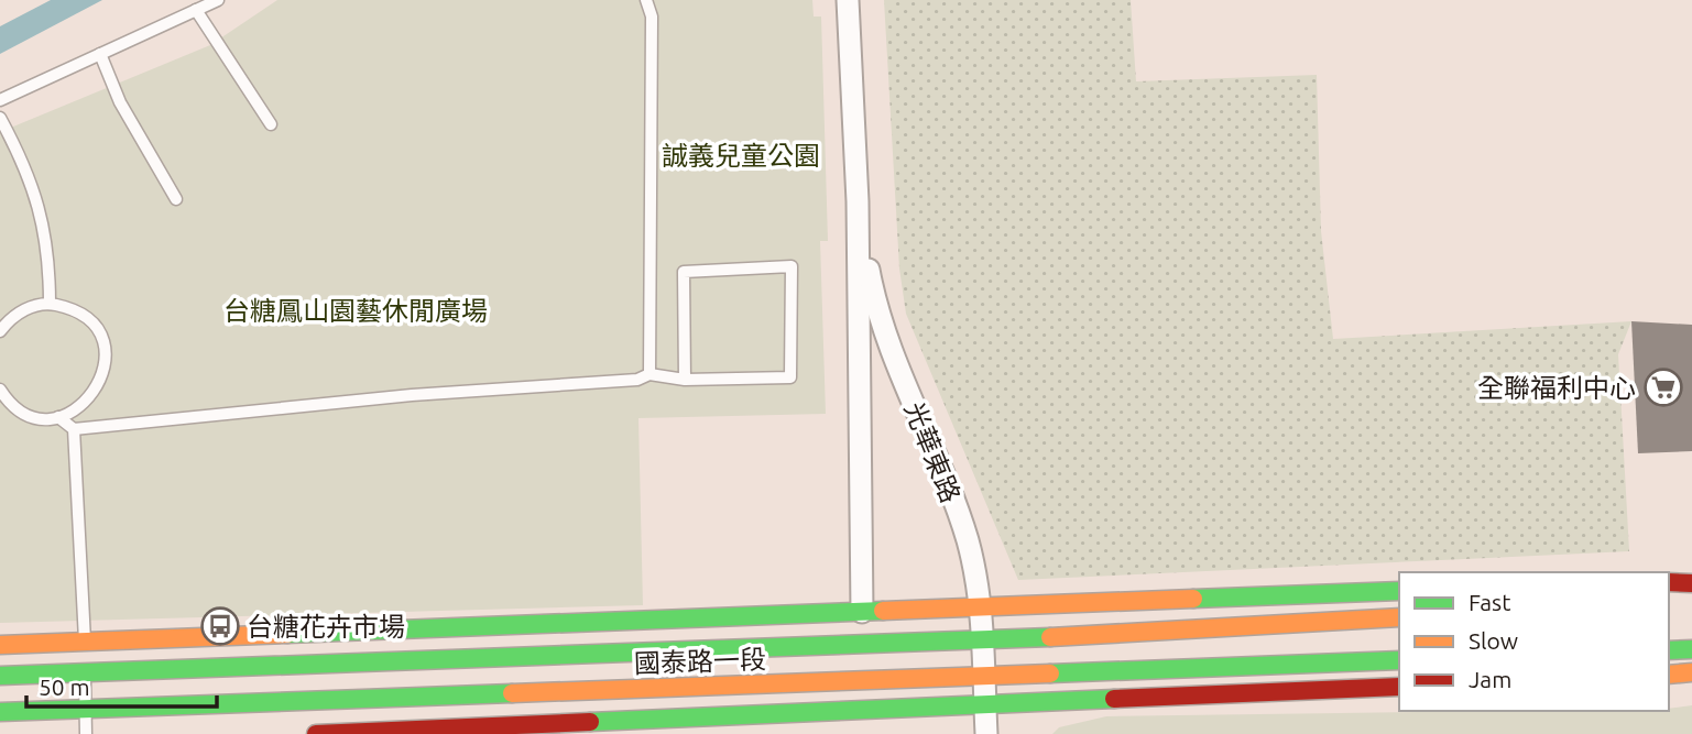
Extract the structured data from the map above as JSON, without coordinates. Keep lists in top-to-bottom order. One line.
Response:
{"streets":{"street":["光華東路","國泰路一段"]},"crossings":[["光華東路","國泰路一段"]],"parks":["誠義兒童公園","台糖鳳山園藝休閒廣場"],"places":{"supermarket":["全聯福利中心"],"bus stop":["台糖花卉市場"]},"legend":["Fast","Slow","Jam"],"scale_bar":"50 m"}
